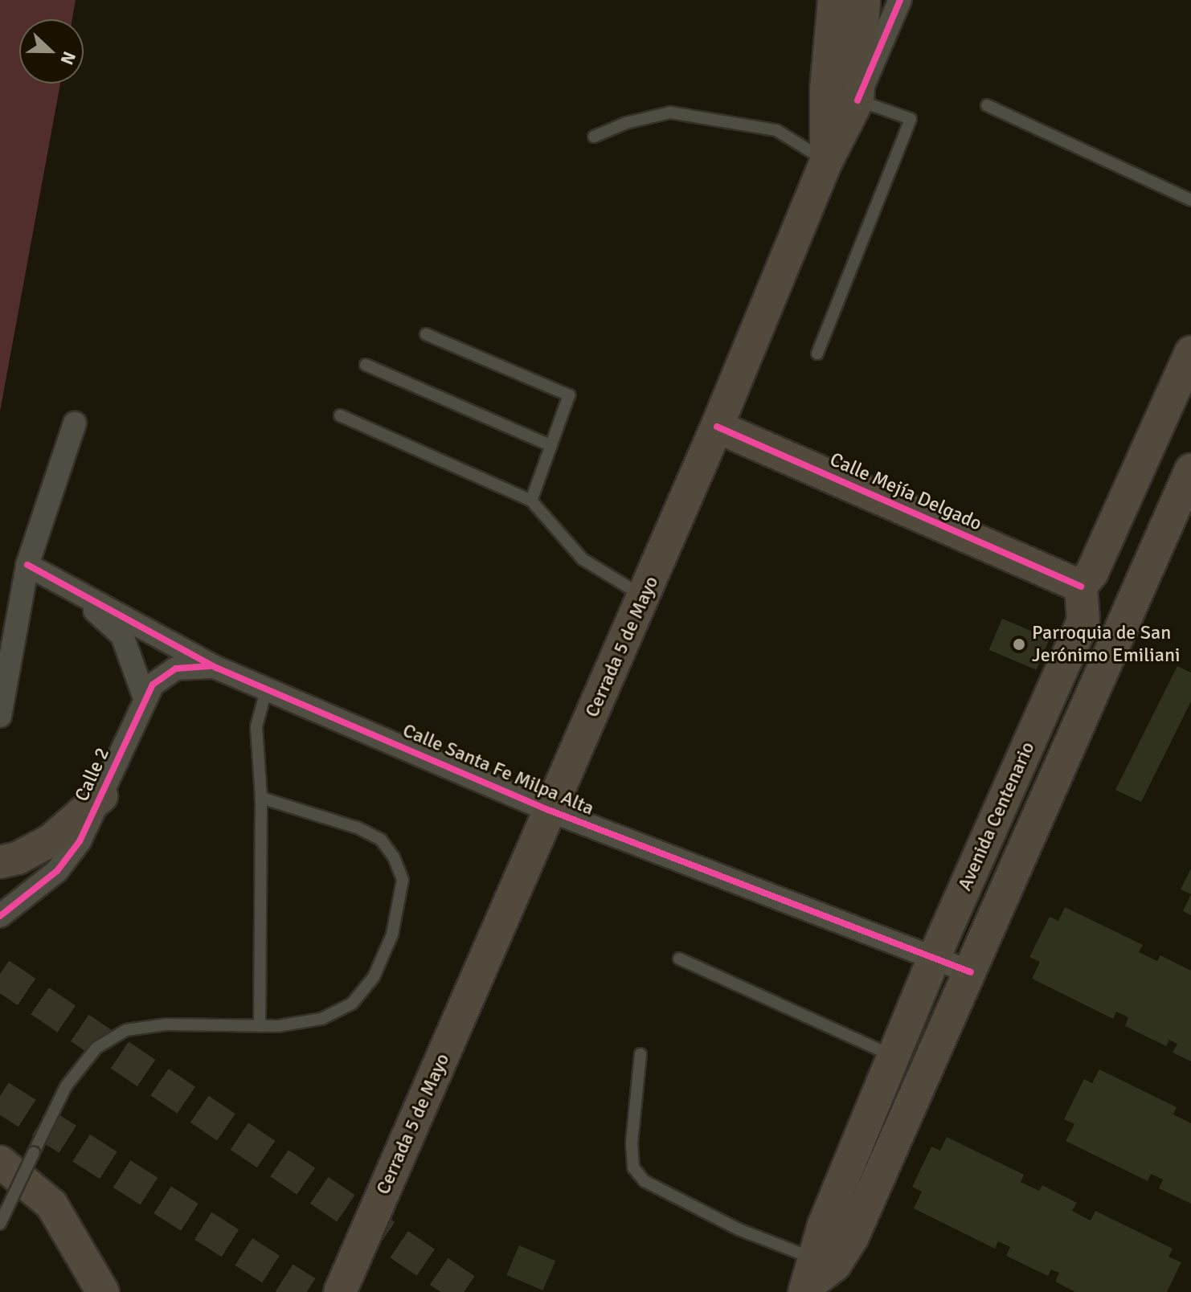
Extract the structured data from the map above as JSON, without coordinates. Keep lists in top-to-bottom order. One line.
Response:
{"streets":{"main road":["Calle Mejía Delgado","Cerrada 5 de Mayo","Avenida Centenario"],"street":["Calle Santa Fe Milpa Alta","Calle 2"]},"crossings":[["Calle Mejía Delgado","Cerrada 5 de Mayo"],["Calle Mejía Delgado","Avenida Centenario"],["Cerrada 5 de Mayo","Calle Santa Fe Milpa Alta"],["Calle Santa Fe Milpa Alta","Calle 2"],["Calle Santa Fe Milpa Alta","Avenida Centenario"]],"places":["Parroquia de San Jerónimo Emiliani"],"north":"right"}
